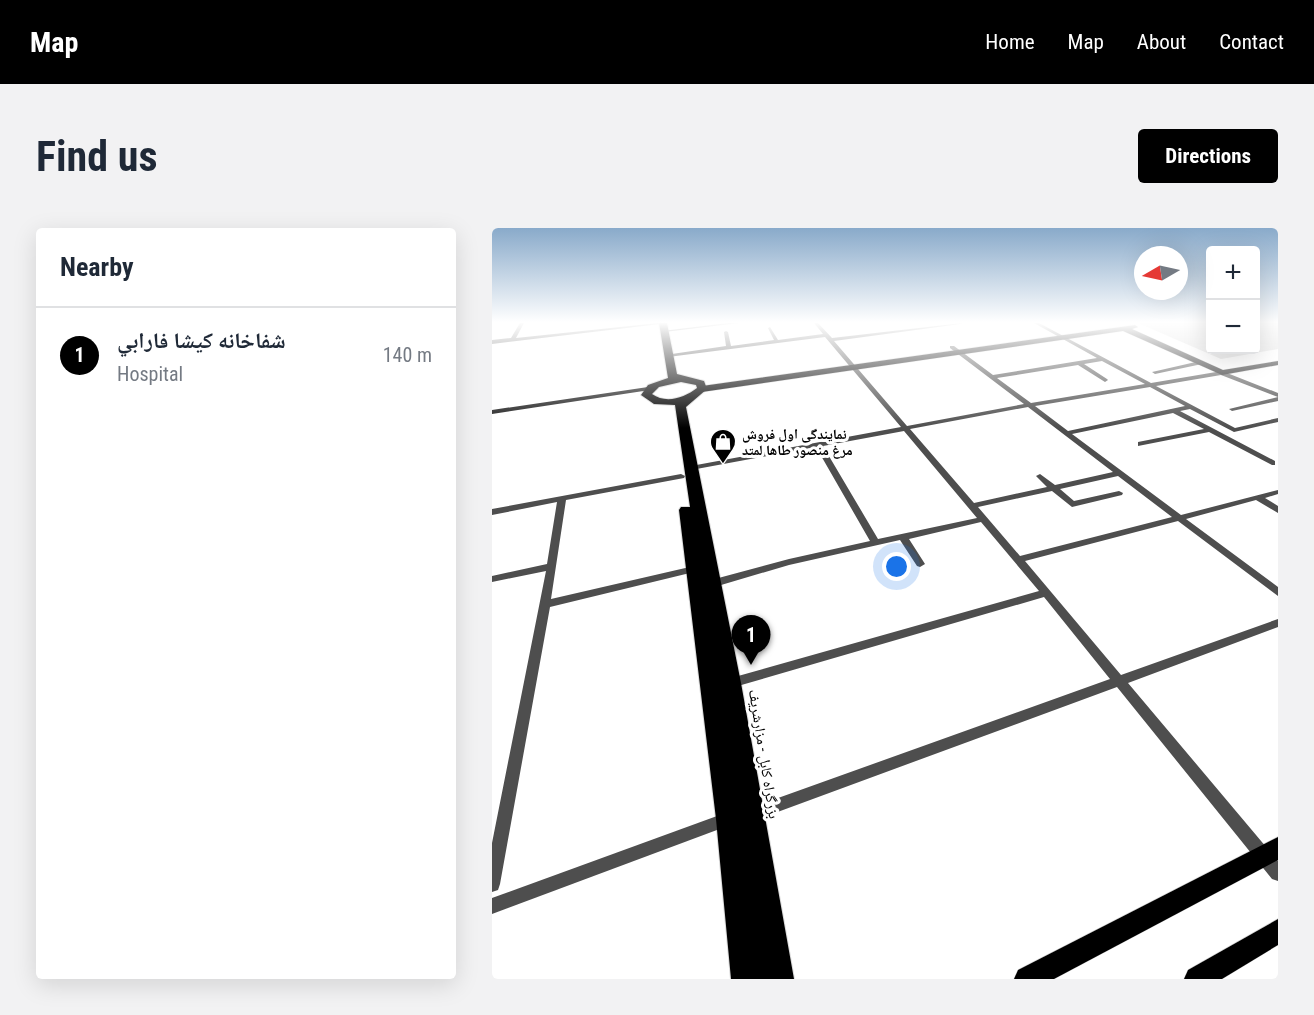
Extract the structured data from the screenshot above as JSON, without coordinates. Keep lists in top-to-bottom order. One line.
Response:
{"streets":{"highway":["بزرگراه کابل - مزارشریف"]},"places":{"shop":["نمایندگی اول فروش مرغ منصور طاها لمتد"]},"north":"left","page":{"header":"Map","nav":["Home","Map","About","Contact"],"buttons":"Directions","title":"Find us","heading":"Nearby","map_buttons":["+","−"],"list":[{"mark":"1","name":"شفاخانه كيشا فارابي","note":"Hospital","value":"140 m"}],"pins":"1"}}
